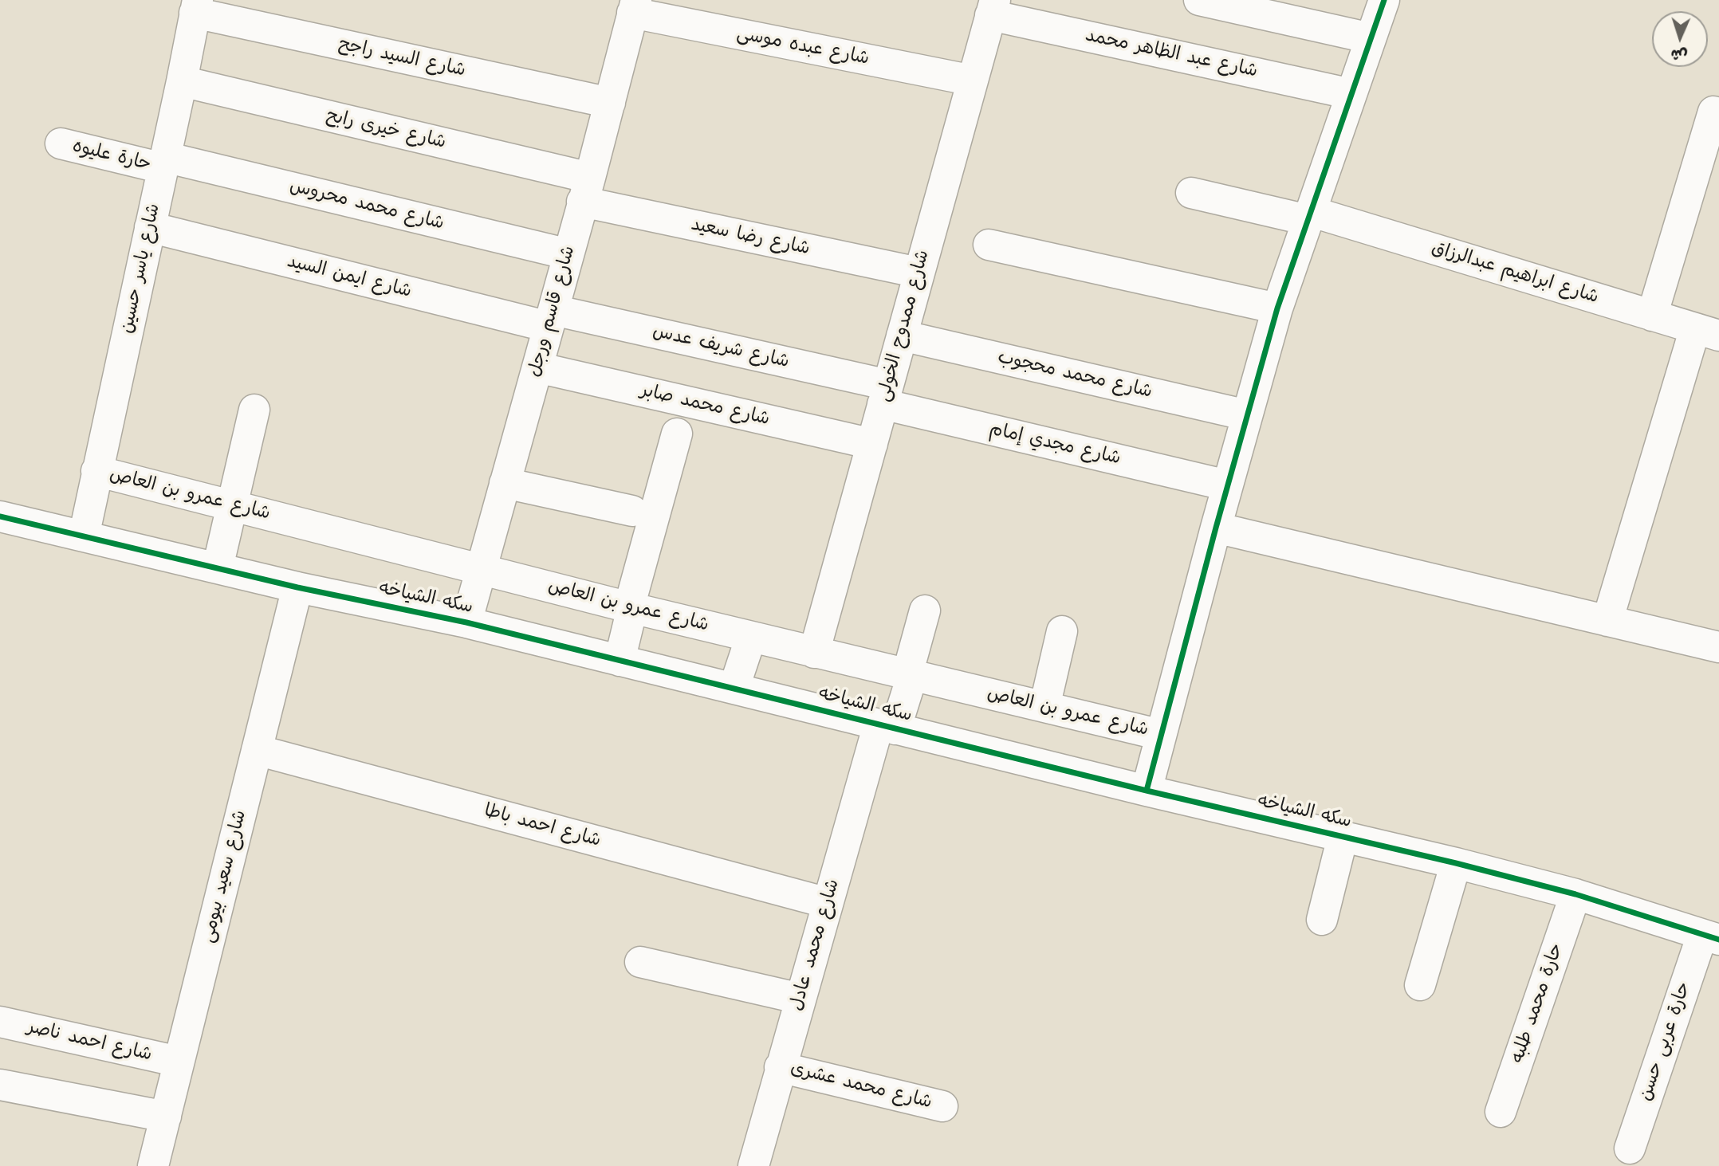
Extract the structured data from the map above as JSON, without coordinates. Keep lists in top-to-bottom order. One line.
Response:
{"streets":{"street":["شارع عبده موسى","شارع عبد الظاهر محمد","شارع السيد راجح","شارع خيرى رابح","حارة عليوه","شارع محمد محروس","شارع رضا سعيد","شارع ياسر حسين","شارع ابراهيم عبدالرزاق","شارع ايمن السيد","شارع قاسم ورجل","شارع ممدوح الخولى","شارع شريف عدس","شارع محمد محجوب","شارع محمد صابر","شارع مجدي إمام","شارع عمرو بن العاص","سكه الشياخه","شارع احمد باطا","شارع سعيد بيومى","شارع محمد عادل","حارة محمد طلبه","شارع احمد ناصر","حارة عربى حسن","شارع محمد عشرى"]},"crossings":[["شارع عبده موسى","شارع قاسم ورجل"],["شارع عبده موسى","شارع ممدوح الخولى"],["شارع عبد الظاهر محمد","شارع ممدوح الخولى"],["شارع السيد راجح","شارع ياسر حسين"],["شارع السيد راجح","شارع قاسم ورجل"],["شارع خيرى رابح","شارع رضا سعيد"],["شارع خيرى رابح","شارع ياسر حسين"],["شارع خيرى رابح","شارع قاسم ورجل"],["حارة عليوه","شارع محمد محروس"],["حارة عليوه","شارع ياسر حسين"],["شارع محمد محروس","شارع ياسر حسين"],["شارع محمد محروس","شارع قاسم ورجل"],["شارع رضا سعيد","شارع قاسم ورجل"],["شارع رضا سعيد","شارع ممدوح الخولى"],["شارع ياسر حسين","شارع ايمن السيد"],["شارع ياسر حسين","شارع عمرو بن العاص"],["شارع ياسر حسين","سكه الشياخه"],["شارع ايمن السيد","شارع قاسم ورجل"],["شارع ايمن السيد","شارع شريف عدس"],["شارع قاسم ورجل","شارع شريف عدس"],["شارع قاسم ورجل","شارع محمد صابر"],["شارع قاسم ورجل","شارع عمرو بن العاص"],["شارع قاسم ورجل","سكه الشياخه"],["شارع ممدوح الخولى","شارع شريف عدس"],["شارع ممدوح الخولى","شارع محمد محجوب"],["شارع ممدوح الخولى","شارع محمد صابر"],["شارع ممدوح الخولى","شارع مجدي إمام"],["شارع ممدوح الخولى","شارع عمرو بن العاص"],["شارع شريف عدس","شارع مجدي إمام"],["شارع عمرو بن العاص","سكه الشياخه"],["شارع عمرو بن العاص","شارع محمد عادل"],["سكه الشياخه","شارع سعيد بيومى"],["سكه الشياخه","شارع محمد عادل"],["سكه الشياخه","حارة محمد طلبه"],["سكه الشياخه","حارة عربى حسن"],["شارع احمد باطا","شارع سعيد بيومى"],["شارع احمد باطا","شارع محمد عادل"],["شارع سعيد بيومى","شارع احمد ناصر"],["شارع محمد عادل","شارع محمد عشرى"]],"north":"bottom"}
